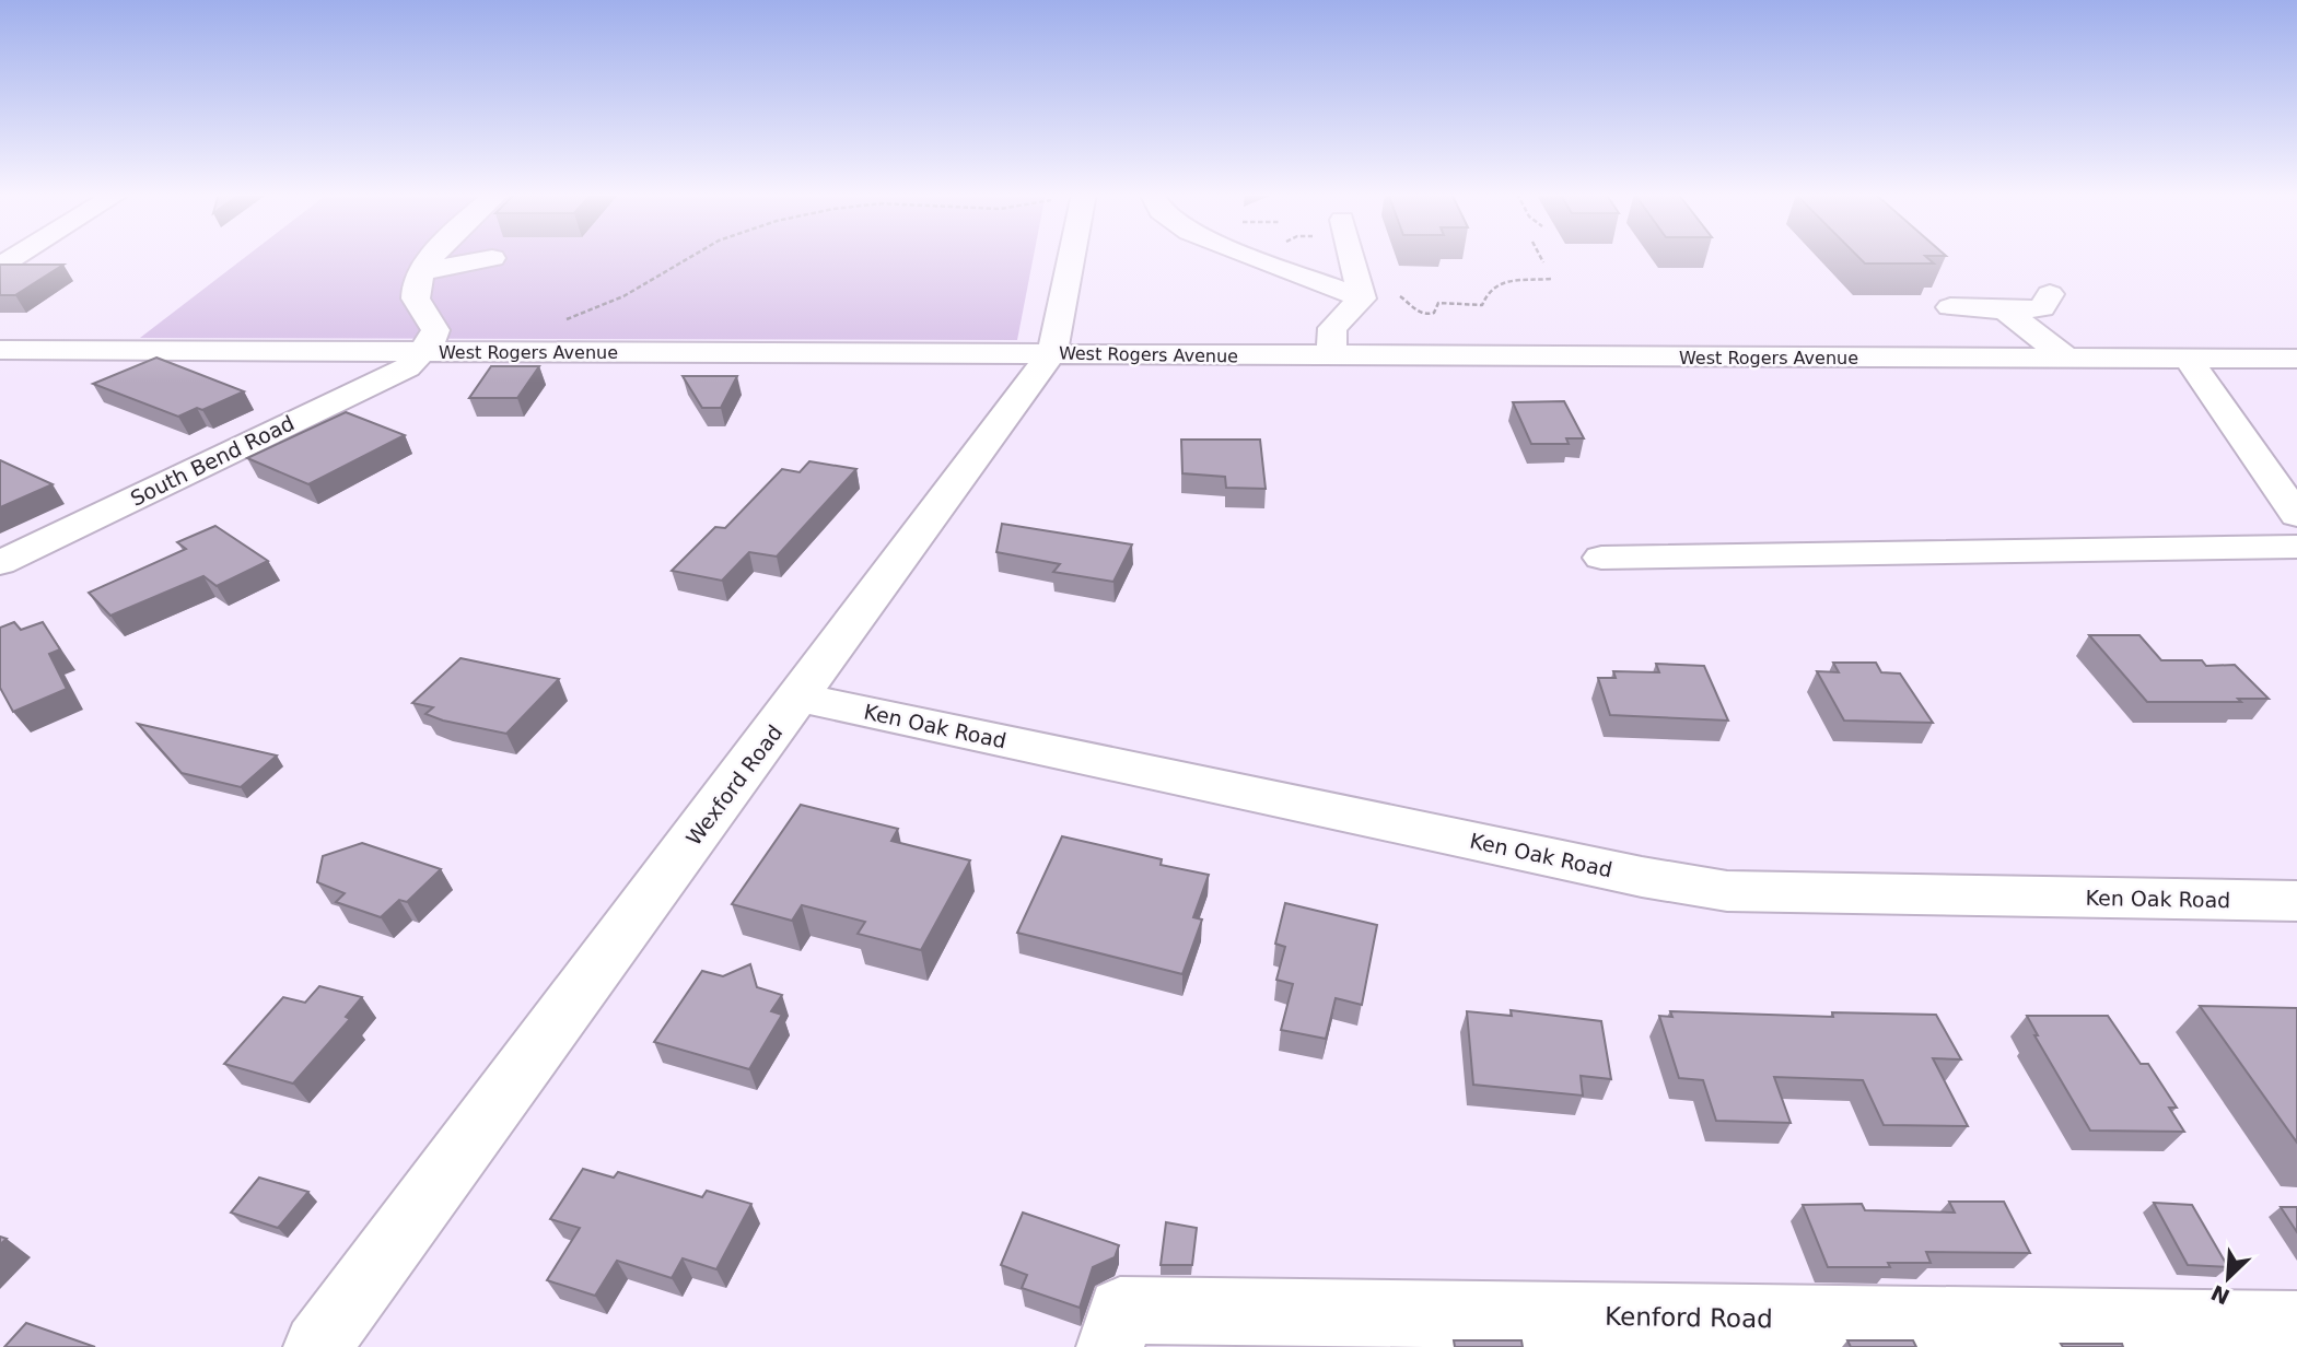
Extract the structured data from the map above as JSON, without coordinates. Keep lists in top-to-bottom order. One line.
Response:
{"streets":{"street":["West Rogers Avenue","South Bend Road","Ken Oak Road","Wexford Road","Kenford Road"]},"crossings":[["West Rogers Avenue","South Bend Road"],["West Rogers Avenue","Wexford Road"],["Ken Oak Road","Wexford Road"]],"north":"bottom left"}
